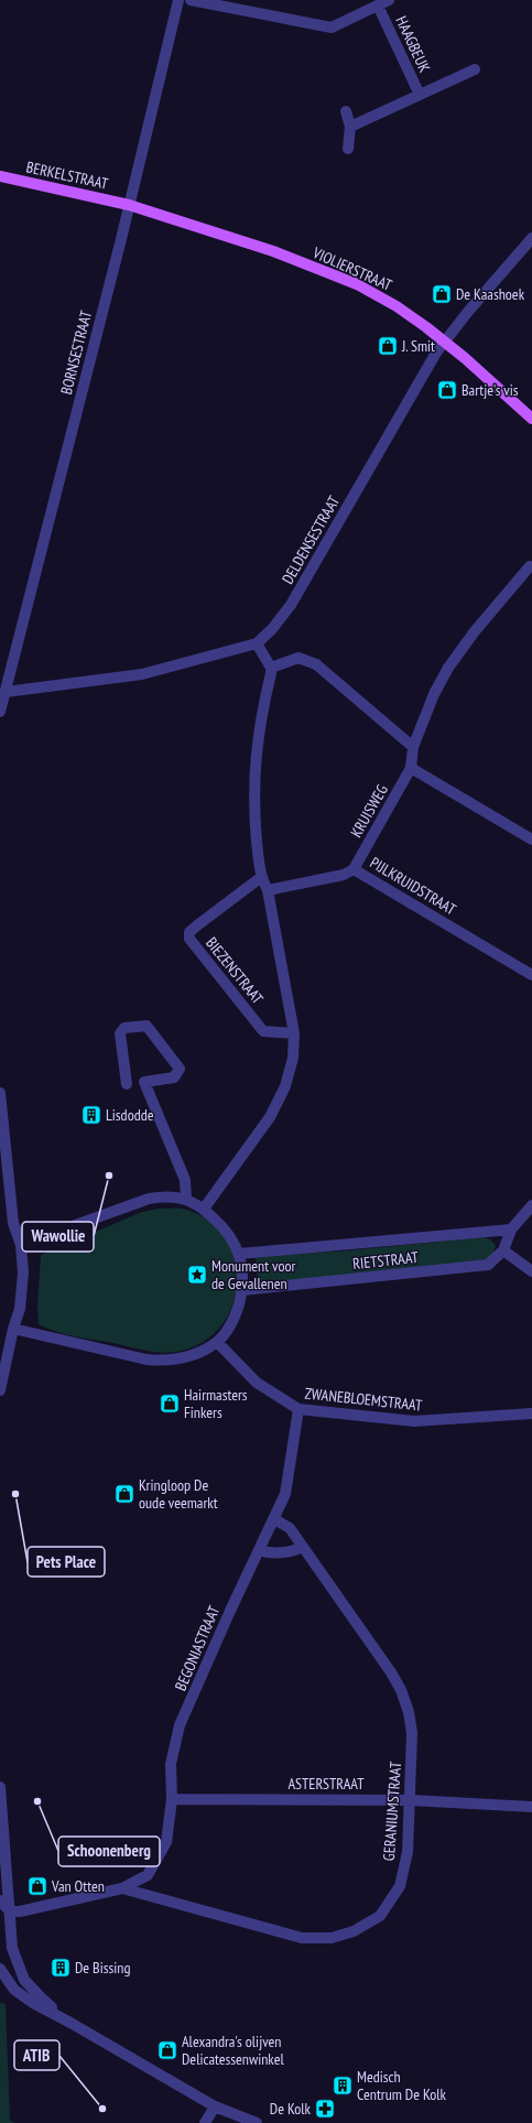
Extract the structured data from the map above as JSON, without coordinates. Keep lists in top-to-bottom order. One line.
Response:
{"streets":{"main road":["BERKELSTRAAT","VIOLIERSTRAAT"],"street":["HAAGBEUK","BORNSESTRAAT","DELDENSESTRAAT","KRUISWEG","PIJLKRUIDSTRAAT","BIEZENSTRAAT","RIETSTRAAT","ZWANEBLOEMSTRAAT","BEGONIASTRAAT","ASTERSTRAAT","GERANIUMSTRAAT"]},"crossings":[["BERKELSTRAAT","VIOLIERSTRAAT"],["BERKELSTRAAT","BORNSESTRAAT"],["VIOLIERSTRAAT","BORNSESTRAAT"],["VIOLIERSTRAAT","DELDENSESTRAAT"],["BORNSESTRAAT","DELDENSESTRAAT"],["KRUISWEG","PIJLKRUIDSTRAAT"],["PIJLKRUIDSTRAAT","BIEZENSTRAAT"],["ZWANEBLOEMSTRAAT","BEGONIASTRAAT"],["BEGONIASTRAAT","ASTERSTRAAT"],["BEGONIASTRAAT","GERANIUMSTRAAT"],["ASTERSTRAAT","GERANIUMSTRAAT"]],"places":{"shop":["De Kaashoek","J. Smit","Bartje's vis","Hairmasters Finkers","Kringloop De oude veemarkt","Van Otten","Alexandra's olijven Delicatessenwinkel"],"building":["Lisdodde","De Bissing","Medisch Centrum De Kolk"],"other":["Wawollie","Pets Place","Schoonenberg","ATIB"],"place":["Monument voor de Gevallenen"],"pharmacy":["De Kolk"]}}
